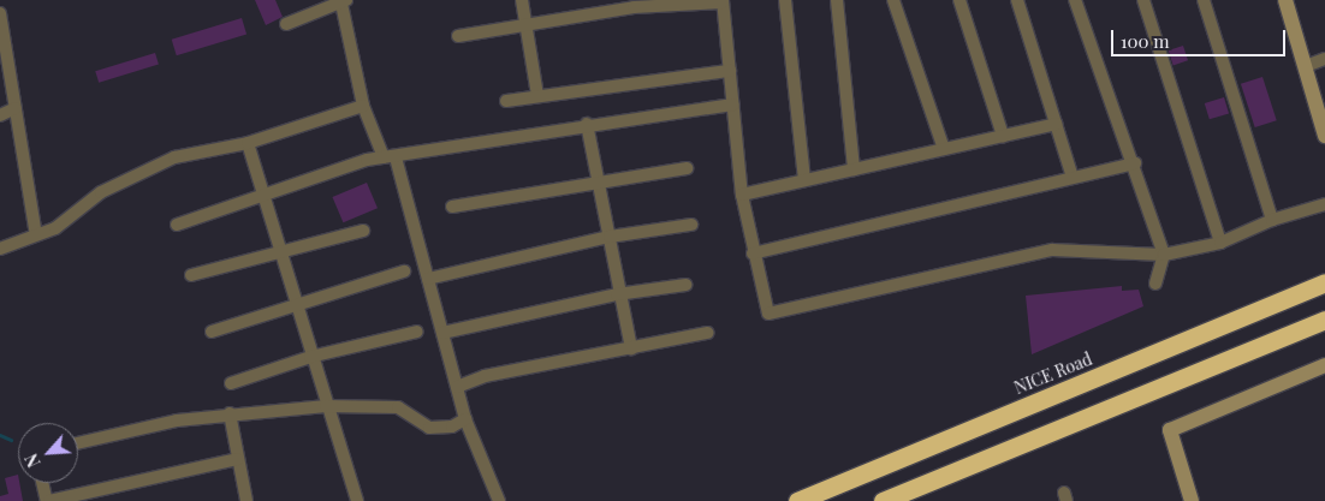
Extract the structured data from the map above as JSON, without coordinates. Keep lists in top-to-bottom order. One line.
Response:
{"streets":{"highway":["NICE Road"]},"scale_bar":"100 m","north":"bottom left"}
